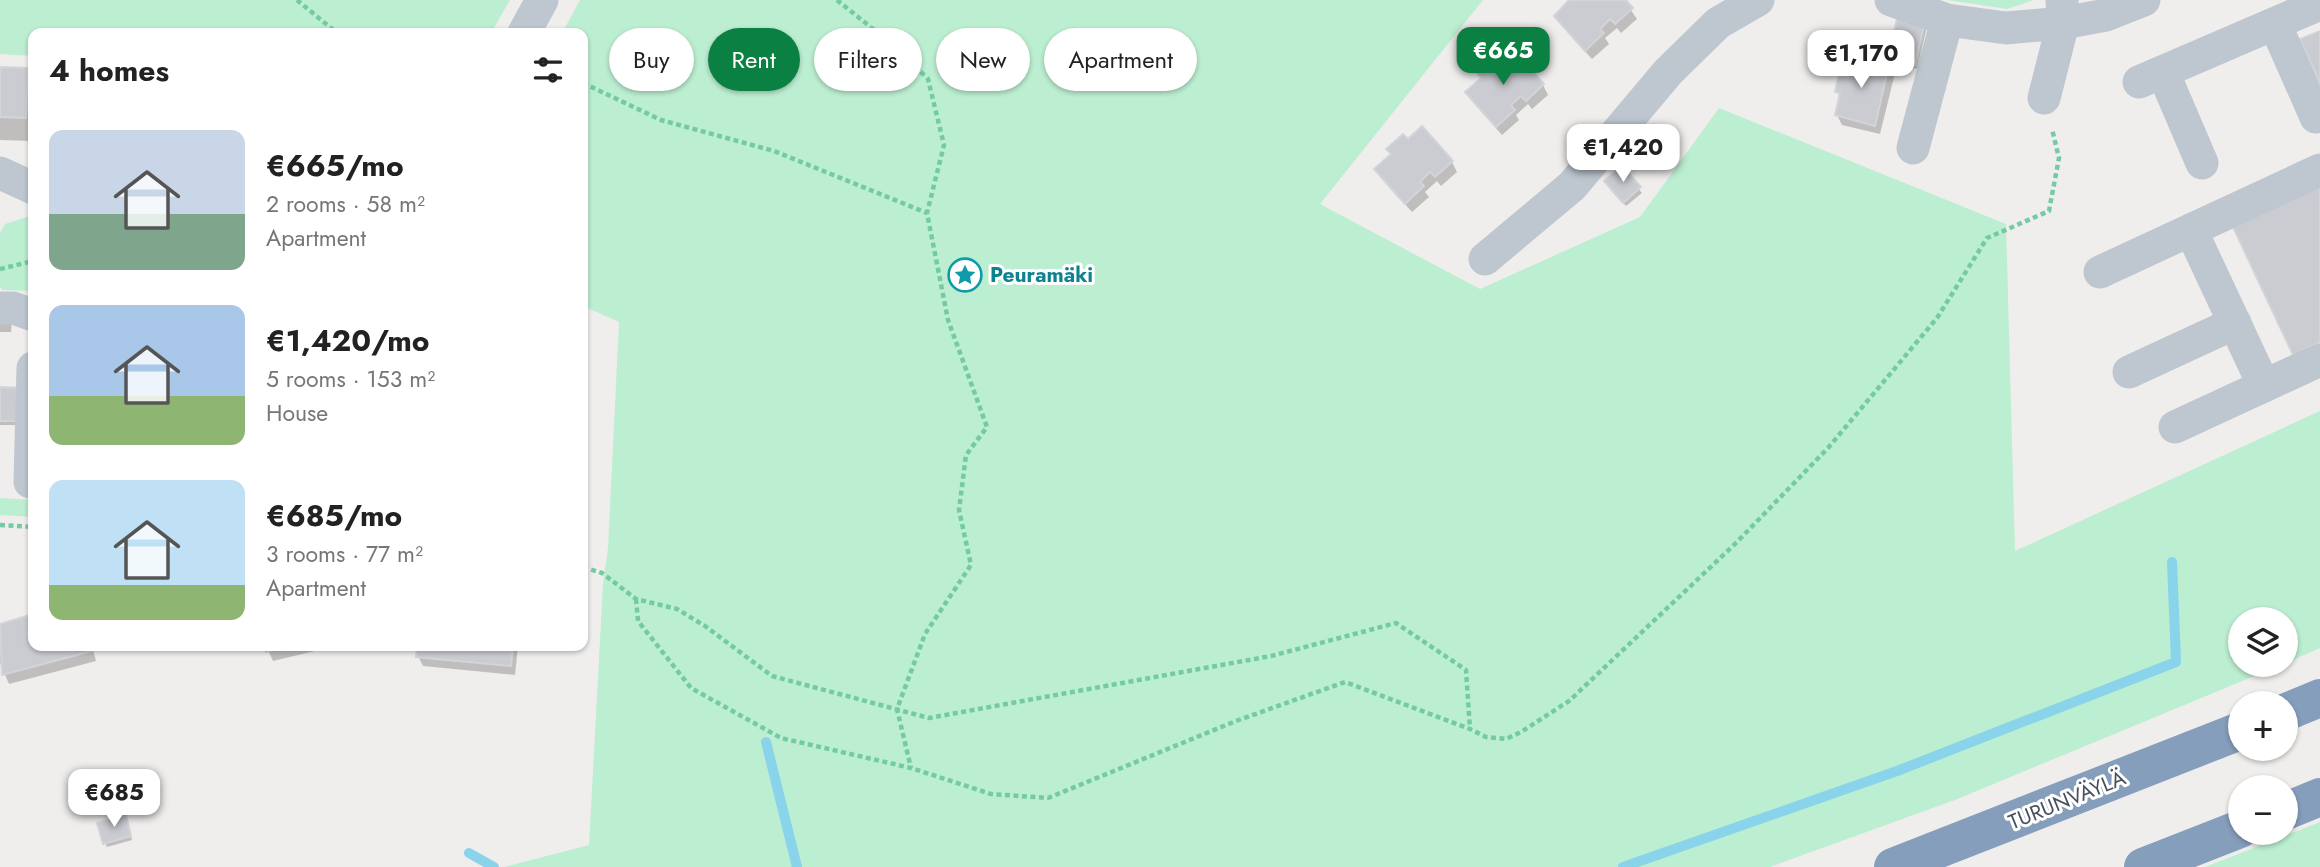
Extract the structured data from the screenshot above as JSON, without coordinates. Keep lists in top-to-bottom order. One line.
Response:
{"streets":{"highway":["TURUNVÄYLÄ"]},"places":{"place":["Peuramäki"]},"page":{"price":["€665","€1,170","€1,420","€685"],"chip":["Buy","Rent","Filters","New","Apartment"],"heading":"4 homes","list":[{"name":"€665/mo","note":"2 rooms · 58 m² · Apartment"},{"name":"€1,420/mo","note":"5 rooms · 153 m² · House"},{"name":"€685/mo","note":"3 rooms · 77 m² · Apartment"}],"map_buttons":["+","−"]}}
